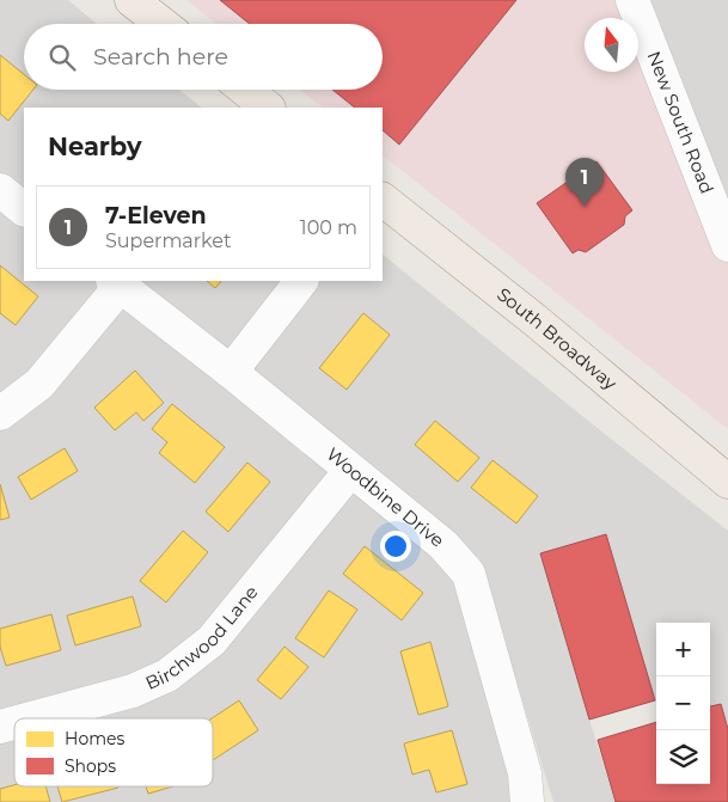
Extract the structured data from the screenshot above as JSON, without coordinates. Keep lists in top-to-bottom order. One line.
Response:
{"streets":{"main road":["South Broadway"],"street":["New South Road","Woodbine Drive","Birchwood Lane"]},"crossings":[["Woodbine Drive","Birchwood Lane"]],"legend":["Homes","Shops"],"north":"top","page":{"search":"Search here","heading":"Nearby","pins":"1","list":[{"mark":"1","name":"7-Eleven","note":"Supermarket","value":"100 m"}],"map_buttons":["+","−"]}}
